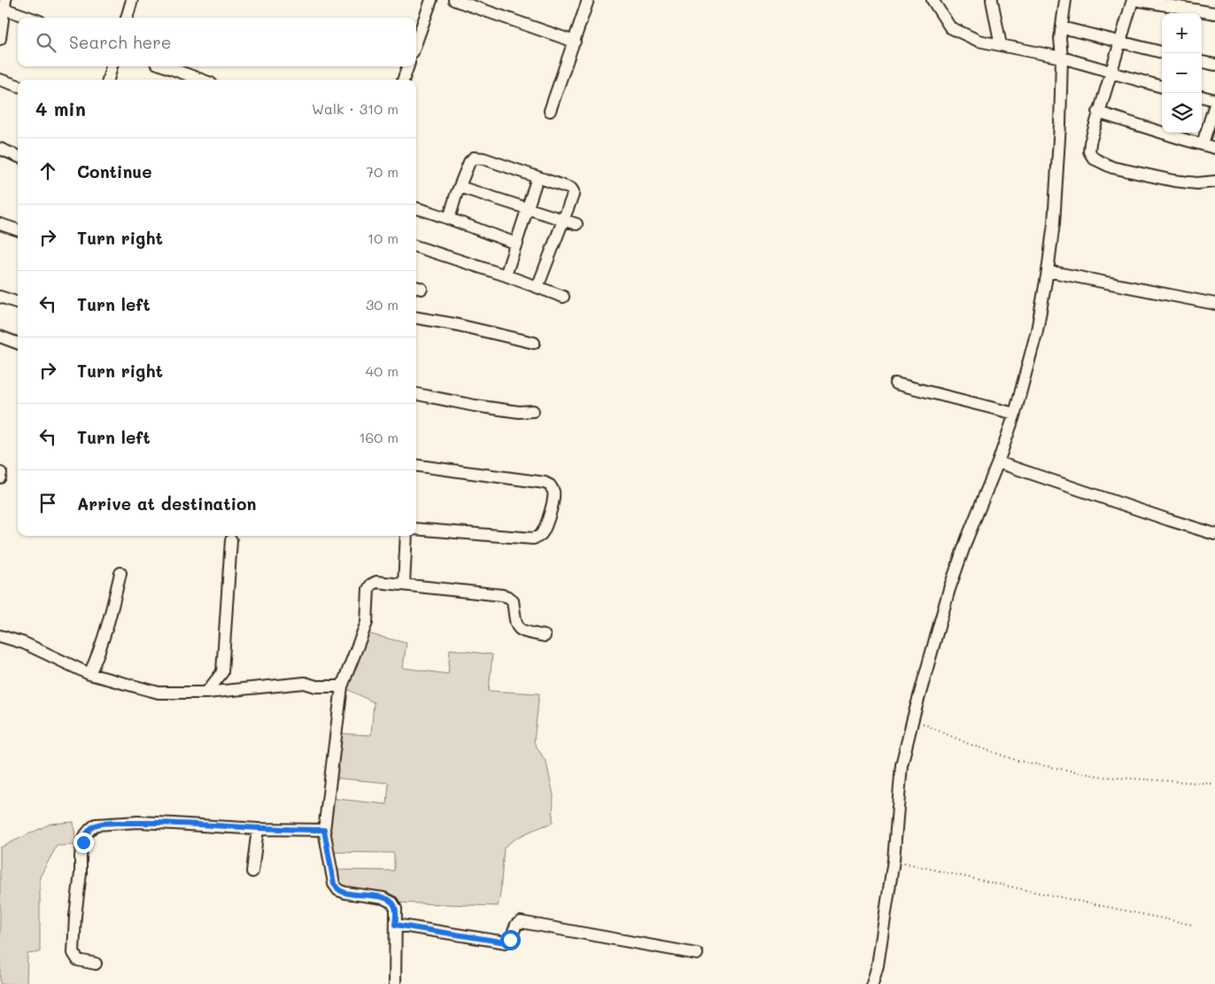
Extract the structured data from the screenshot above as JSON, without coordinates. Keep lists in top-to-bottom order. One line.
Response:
{"page":{"map_buttons":["+","−"],"search":"Search here","heading":["4 min","Walk · 310 m"],"list":[["Continue","70 m"],["Turn right","10 m"],["Turn left","30 m"],["Turn right","40 m"],["Turn left","160 m"],"Arrive at destination"]}}
